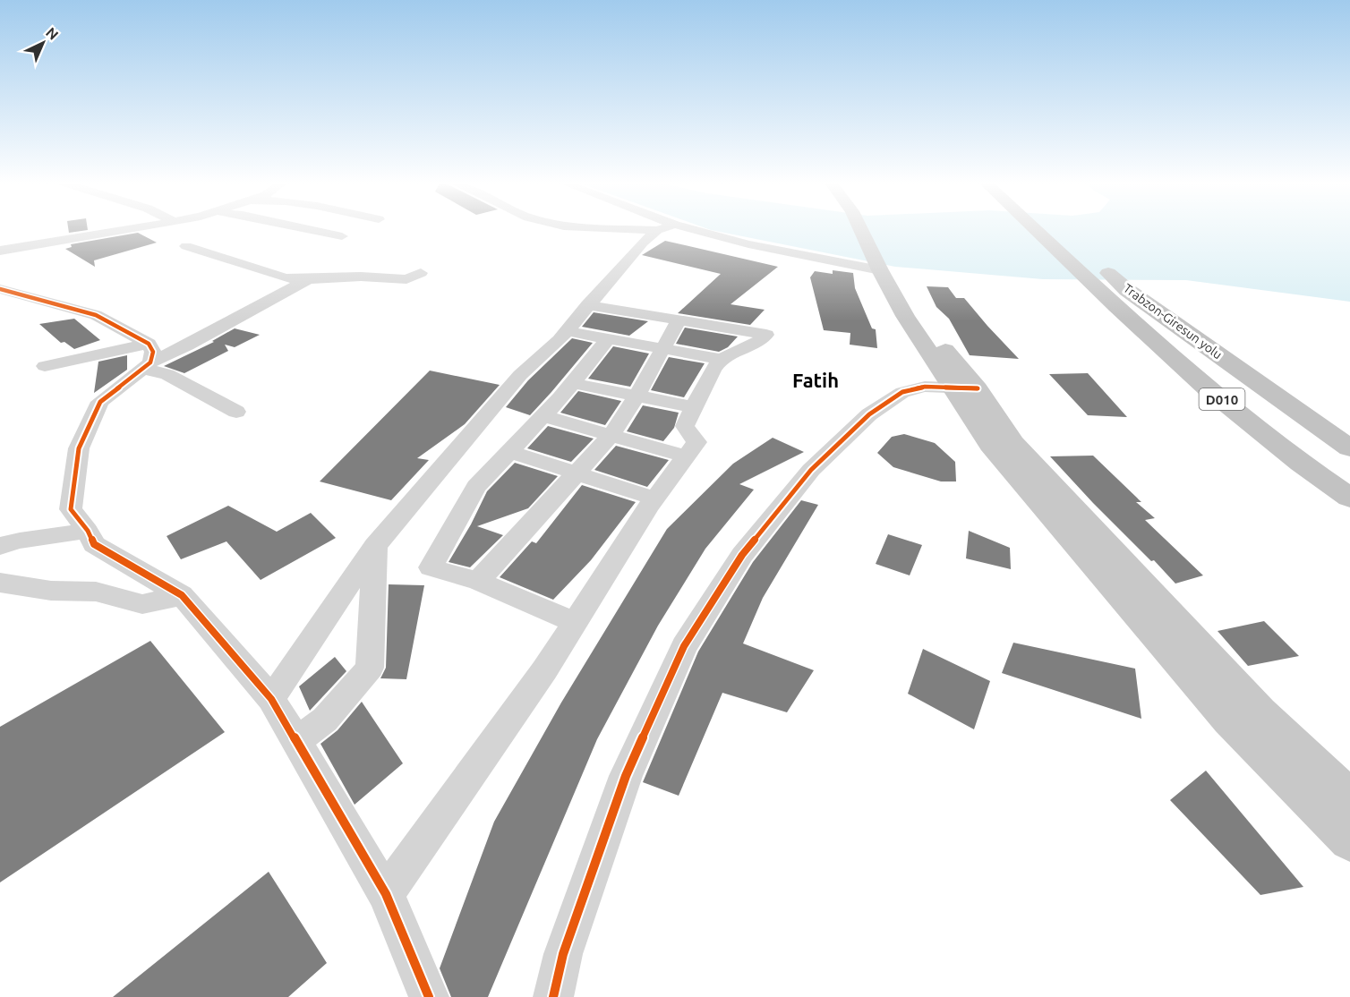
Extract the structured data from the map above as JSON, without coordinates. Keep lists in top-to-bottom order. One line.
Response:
{"streets":{"highway":["Trabzon-Giresun yolu","D010"]},"districts":["Fatih"],"north":"top right"}
